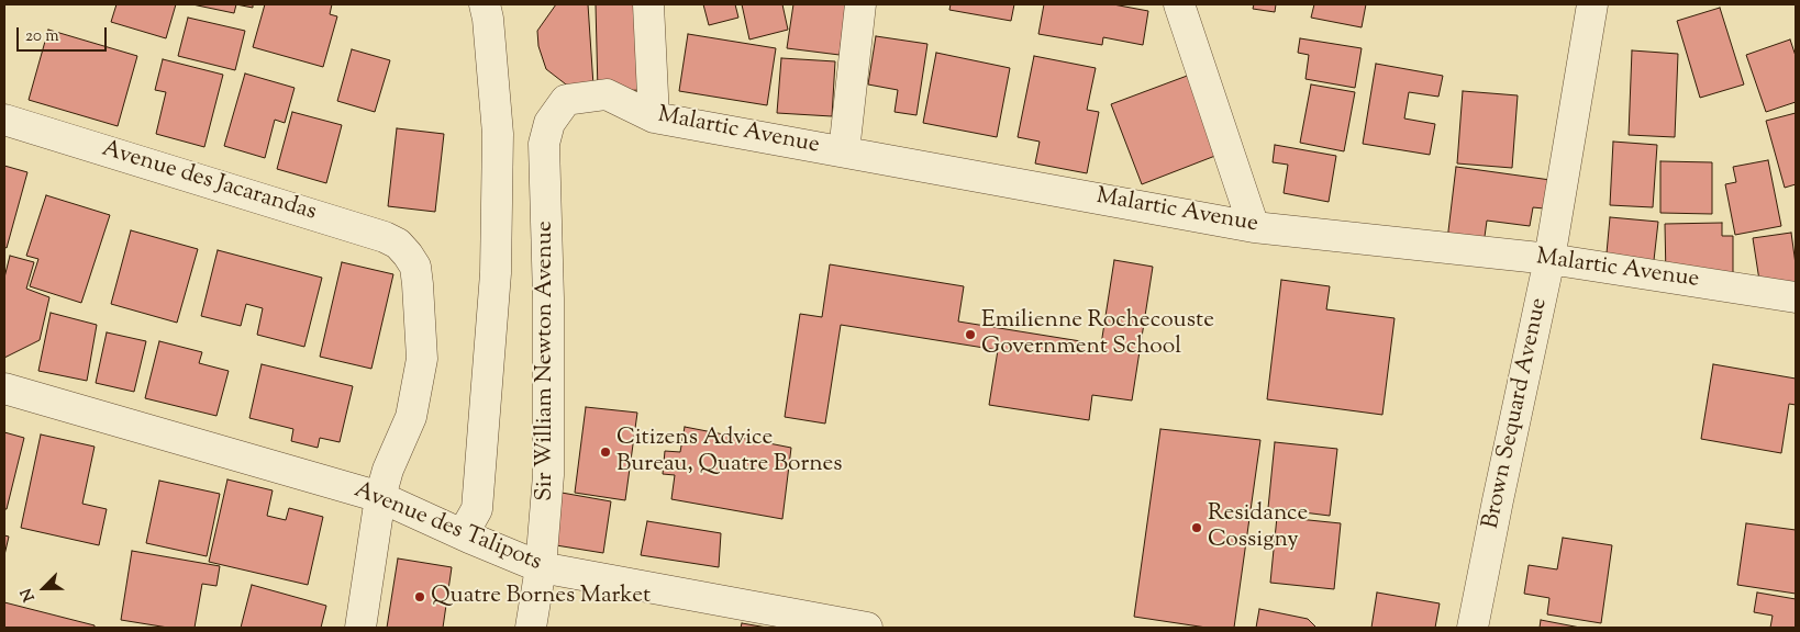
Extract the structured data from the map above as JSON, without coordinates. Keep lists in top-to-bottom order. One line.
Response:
{"streets":{"street":["Malartic Avenue","Avenue des Jacarandas","Sir William Newton Avenue","Brown Sequard Avenue","Avenue des Talipots"]},"crossings":[["Malartic Avenue","Sir William Newton Avenue"],["Malartic Avenue","Brown Sequard Avenue"],["Avenue des Jacarandas","Avenue des Talipots"],["Sir William Newton Avenue","Avenue des Talipots"]],"places":["Emilienne Rochecouste Government School","Citizens Advice Bureau, Quatre Bornes","Residance Cossigny","Quatre Bornes Market"],"scale_bar":"20 m","north":"bottom left"}
